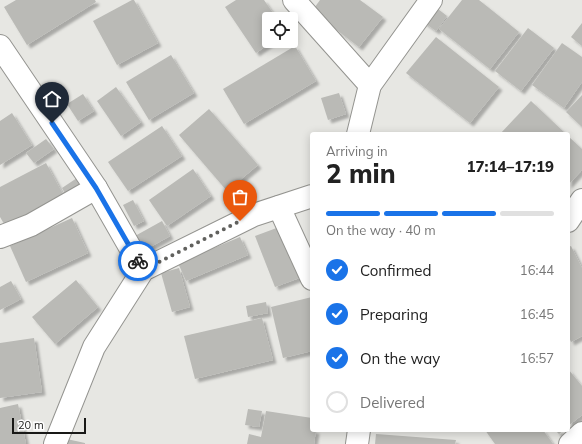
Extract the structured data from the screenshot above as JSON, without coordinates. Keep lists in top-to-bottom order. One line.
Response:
{"scale_bar":"20 m","page":{"heading":["2 min","Arriving in","17:14–17:19"],"bar":"On the way · 40 m","list":[["Confirmed","16:44"],["Preparing","16:45"],["On the way","16:57"],"Delivered"],"scale":"20 m"}}
